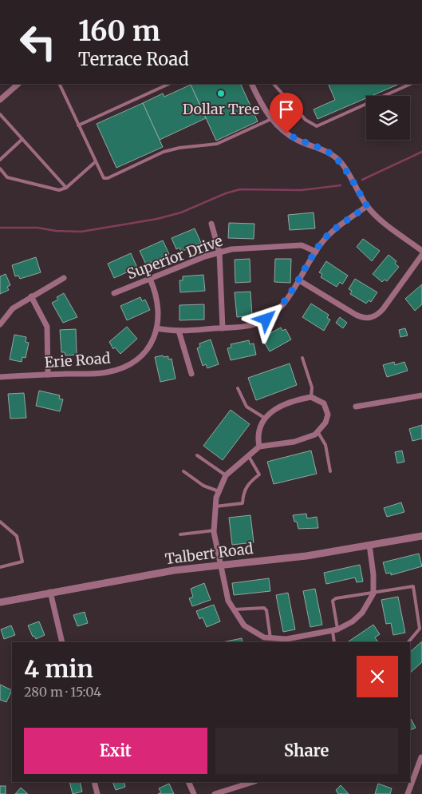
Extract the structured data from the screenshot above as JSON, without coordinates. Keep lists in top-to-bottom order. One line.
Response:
{"streets":{"street":["Superior Drive","Erie Road","Talbert Road"]},"crossings":[["Superior Drive","Erie Road"]],"places":["Dollar Tree"],"page":{"turn":["160 m","Terrace Road"],"heading":["4 min","280 m · 15:04"],"buttons":["Exit","Share"]}}
